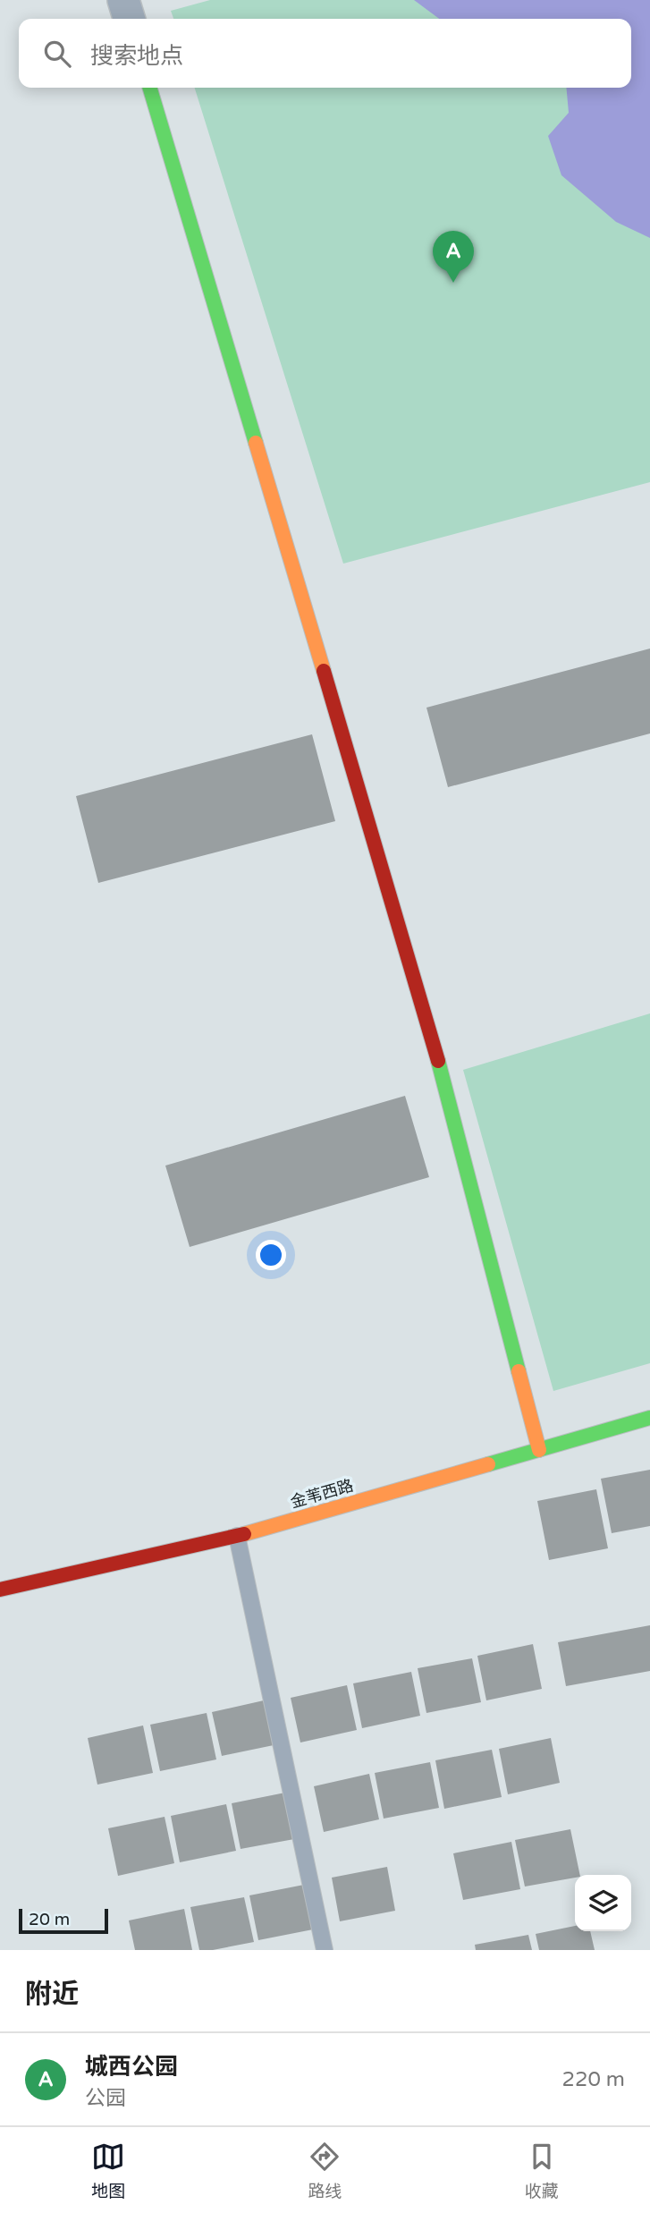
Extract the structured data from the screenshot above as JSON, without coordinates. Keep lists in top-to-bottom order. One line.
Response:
{"streets":{"street":["金苇西路"]},"scale_bar":"20 m","page":{"search":"搜索地点","pins":"A","scale":"20 m","heading":"附近","list":[{"mark":"A","name":"城西公园","note":"公园","value":"220 m"}],"nav":["地图","路线","收藏"]}}
